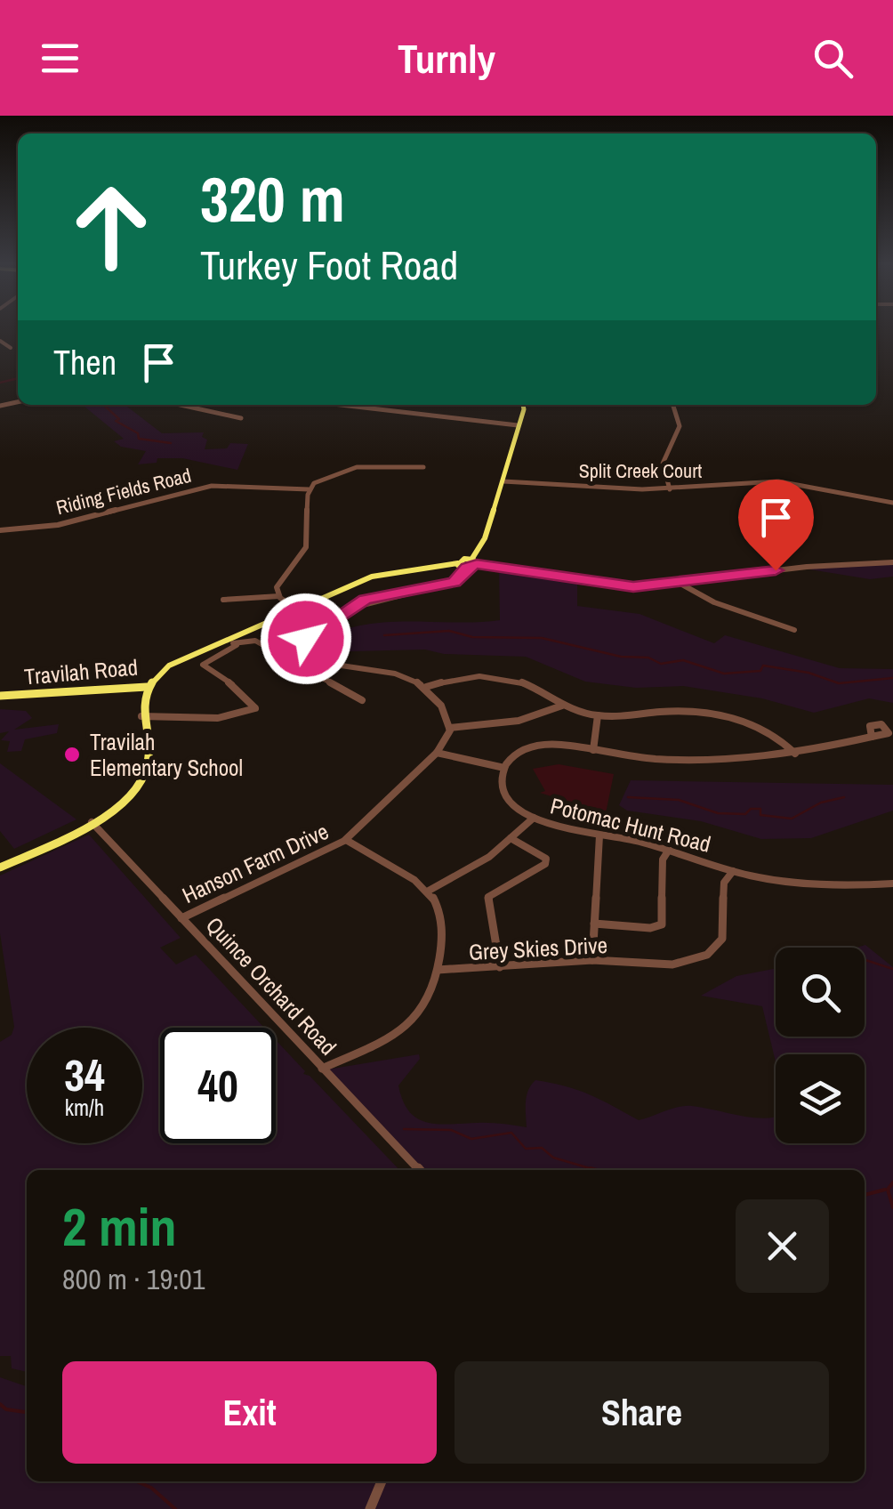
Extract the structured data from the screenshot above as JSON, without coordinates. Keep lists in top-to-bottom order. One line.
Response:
{"streets":{"main road":["Travilah Road"],"street":["Split Creek Court","Riding Fields Road","Potomac Hunt Road","Hanson Farm Drive","Grey Skies Drive","Quince Orchard Road"]},"crossings":[["Potomac Hunt Road","Grey Skies Drive"],["Hanson Farm Drive","Quince Orchard Road"]],"places":["Travilah Elementary School"],"page":{"header":"Turnly","turn":["320 m","Turkey Foot Road"],"then":"Then","speed":"34 km/h","limit":"40","heading":["2 min","800 m · 19:01"],"buttons":["Exit","Share"]}}
